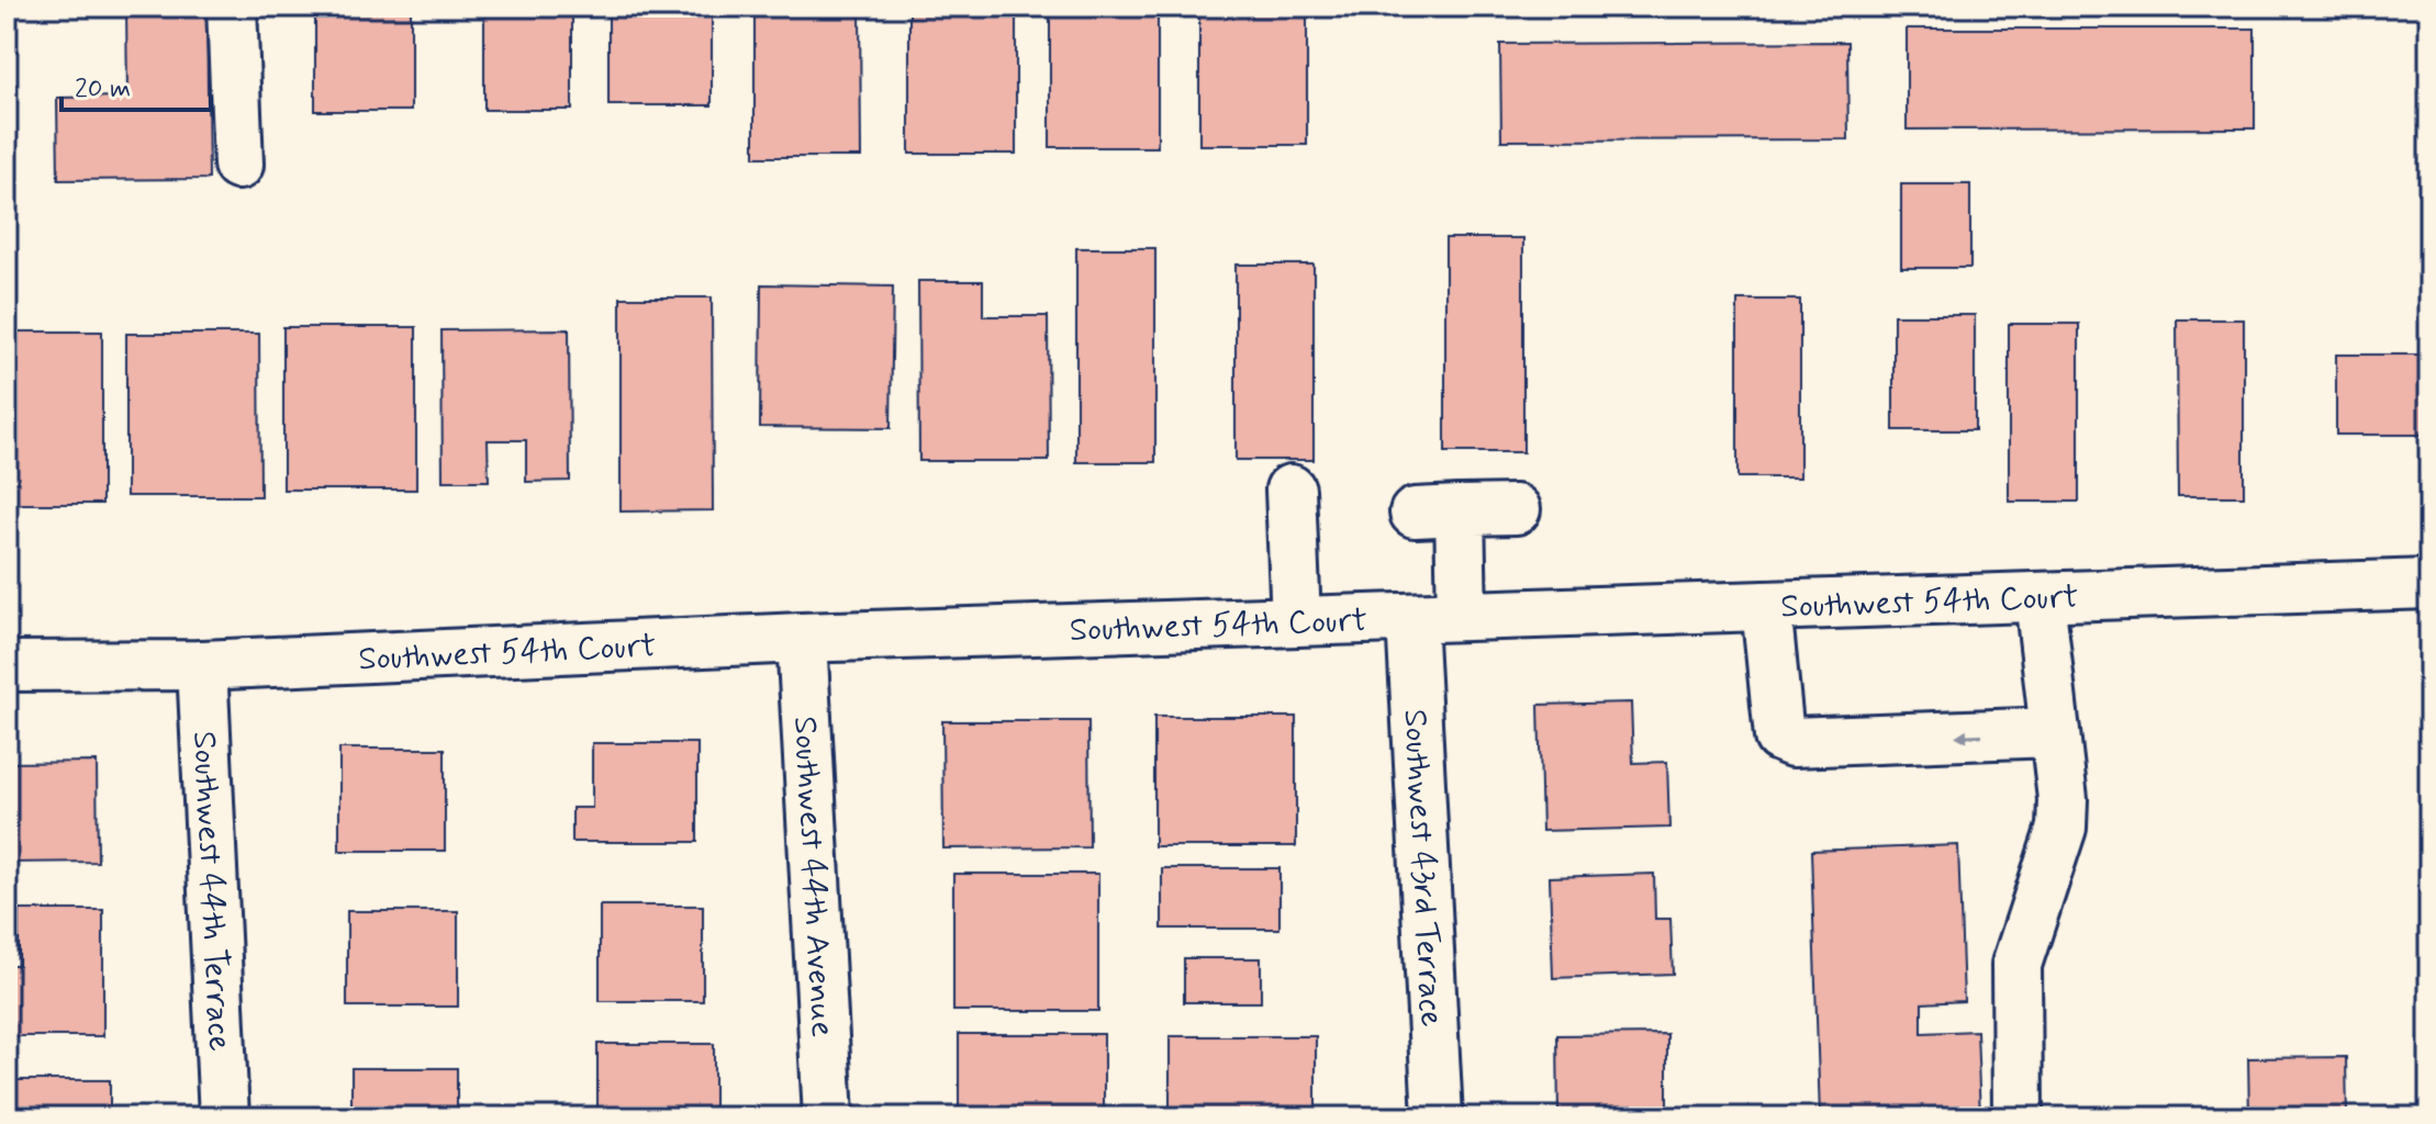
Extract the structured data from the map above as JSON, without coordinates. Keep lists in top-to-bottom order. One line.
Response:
{"streets":{"street":["Southwest 54th Court","Southwest 43rd Terrace","Southwest 44th Avenue","Southwest 44th Terrace"]},"crossings":[["Southwest 54th Court","Southwest 43rd Terrace"],["Southwest 54th Court","Southwest 44th Avenue"],["Southwest 54th Court","Southwest 44th Terrace"]],"scale_bar":"20 m"}
